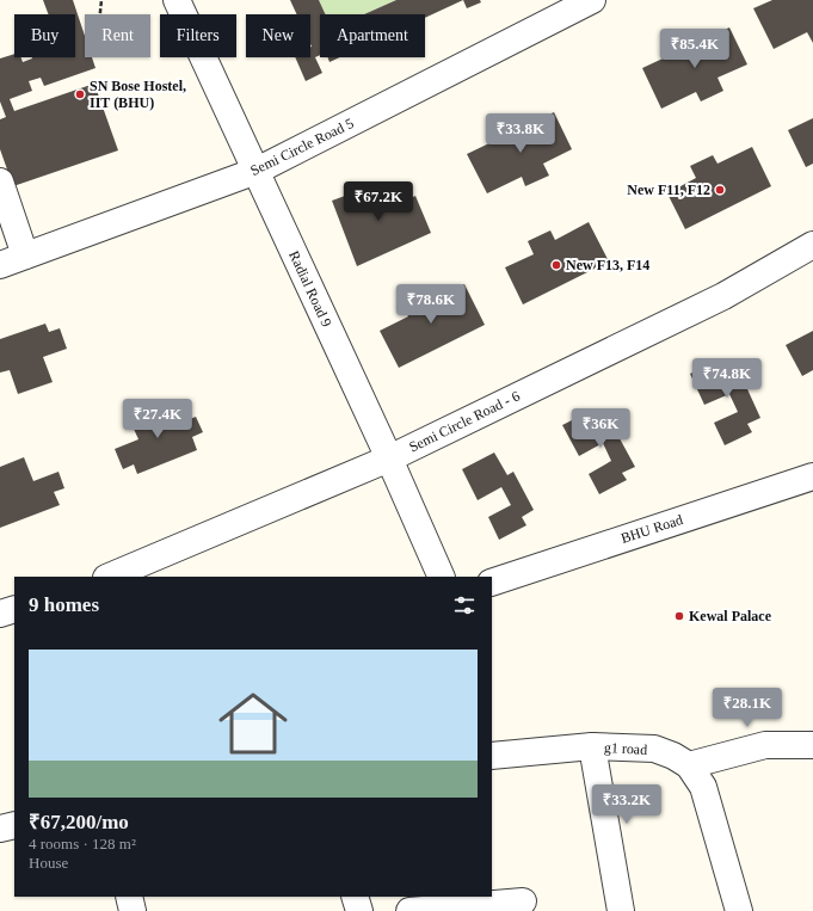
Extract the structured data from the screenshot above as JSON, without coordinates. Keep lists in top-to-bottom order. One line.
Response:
{"streets":{"street":["Semi Circle Road 5","Radial Road 9","Semi Circle Road - 6","BHU Road","g1 road"]},"crossings":[["Semi Circle Road 5","Radial Road 9"],["Radial Road 9","Semi Circle Road - 6"]],"places":["SN Bose Hostel, IIT (BHU)","New F11, F12","New F13, F14","Kewal Palace"],"page":{"chip":["Buy","Rent","Filters","New","Apartment"],"price":["₹85.4K","₹33.8K","₹67.2K","₹78.6K","₹74.8K","₹27.4K","₹36K","₹28.1K","₹33.2K"],"heading":"9 homes","list":[{"name":"₹67,200/mo","note":"4 rooms · 128 m² · House"}]}}
